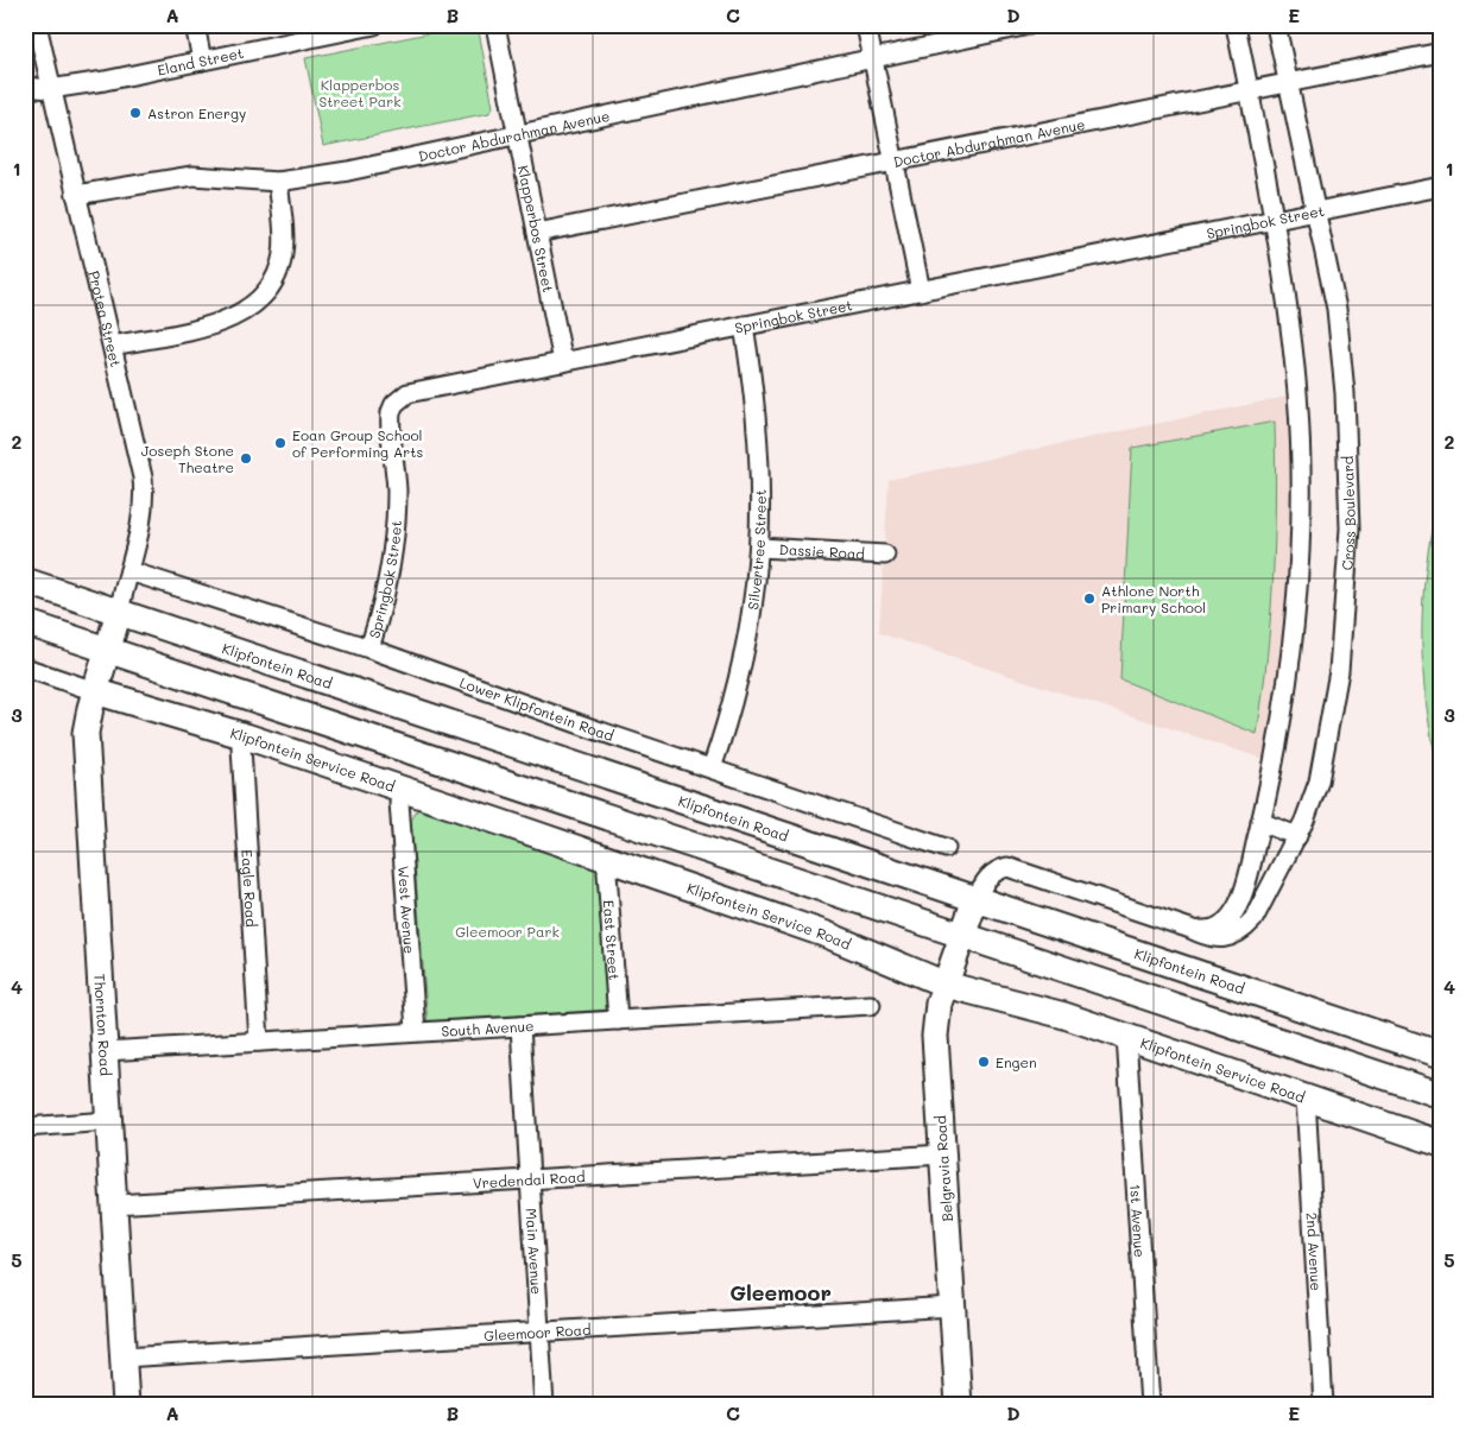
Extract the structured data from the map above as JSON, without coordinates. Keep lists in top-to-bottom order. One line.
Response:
{"streets":{"main road":["Klipfontein Road","Klipfontein Service Road","Thornton Road","Belgravia Road"],"street":["Eland Street","Doctor Abdurahman Avenue","Springbok Street","Klapperbos Street","Protea Street","Cross Boulevard","Silvertree Street","Dassie Road","Lower Klipfontein Road","Eagle Road","West Avenue","East Street","South Avenue","Vredendal Road","1st Avenue","Main Avenue","2nd Avenue","Gleemoor Road"]},"crossings":[["Eland Street","Protea Street"],["Doctor Abdurahman Avenue","Klapperbos Street"],["Doctor Abdurahman Avenue","Protea Street"],["Doctor Abdurahman Avenue","Cross Boulevard"],["Springbok Street","Klapperbos Street"],["Springbok Street","Cross Boulevard"],["Springbok Street","Silvertree Street"],["Springbok Street","Lower Klipfontein Road"],["Protea Street","Klipfontein Road"],["Protea Street","Lower Klipfontein Road"],["Protea Street","Thornton Road"],["Cross Boulevard","Klipfontein Road"],["Cross Boulevard","Belgravia Road"],["Silvertree Street","Dassie Road"],["Silvertree Street","Lower Klipfontein Road"],["Klipfontein Road","Thornton Road"],["Klipfontein Road","Belgravia Road"],["Klipfontein Service Road","Eagle Road"],["Klipfontein Service Road","West Avenue"],["Klipfontein Service Road","East Street"],["Klipfontein Service Road","Thornton Road"],["Klipfontein Service Road","Belgravia Road"],["Klipfontein Service Road","1st Avenue"],["Klipfontein Service Road","2nd Avenue"],["Eagle Road","South Avenue"],["West Avenue","South Avenue"],["East Street","South Avenue"],["Thornton Road","South Avenue"],["Thornton Road","Vredendal Road"],["Thornton Road","Gleemoor Road"],["South Avenue","Main Avenue"],["Belgravia Road","Vredendal Road"],["Belgravia Road","Gleemoor Road"],["Vredendal Road","Main Avenue"],["Main Avenue","Gleemoor Road"]],"districts":["Gleemoor"],"parks":["Klapperbos Street Park","Gleemoor Park"],"places":["Astron Energy","Eoan Group School of Performing Arts","Joseph Stone Theatre","Athlone North Primary School","Engen"],"grid":{"columns":["A","B","C","D","E"],"rows":["1","2","3","4","5"]}}
